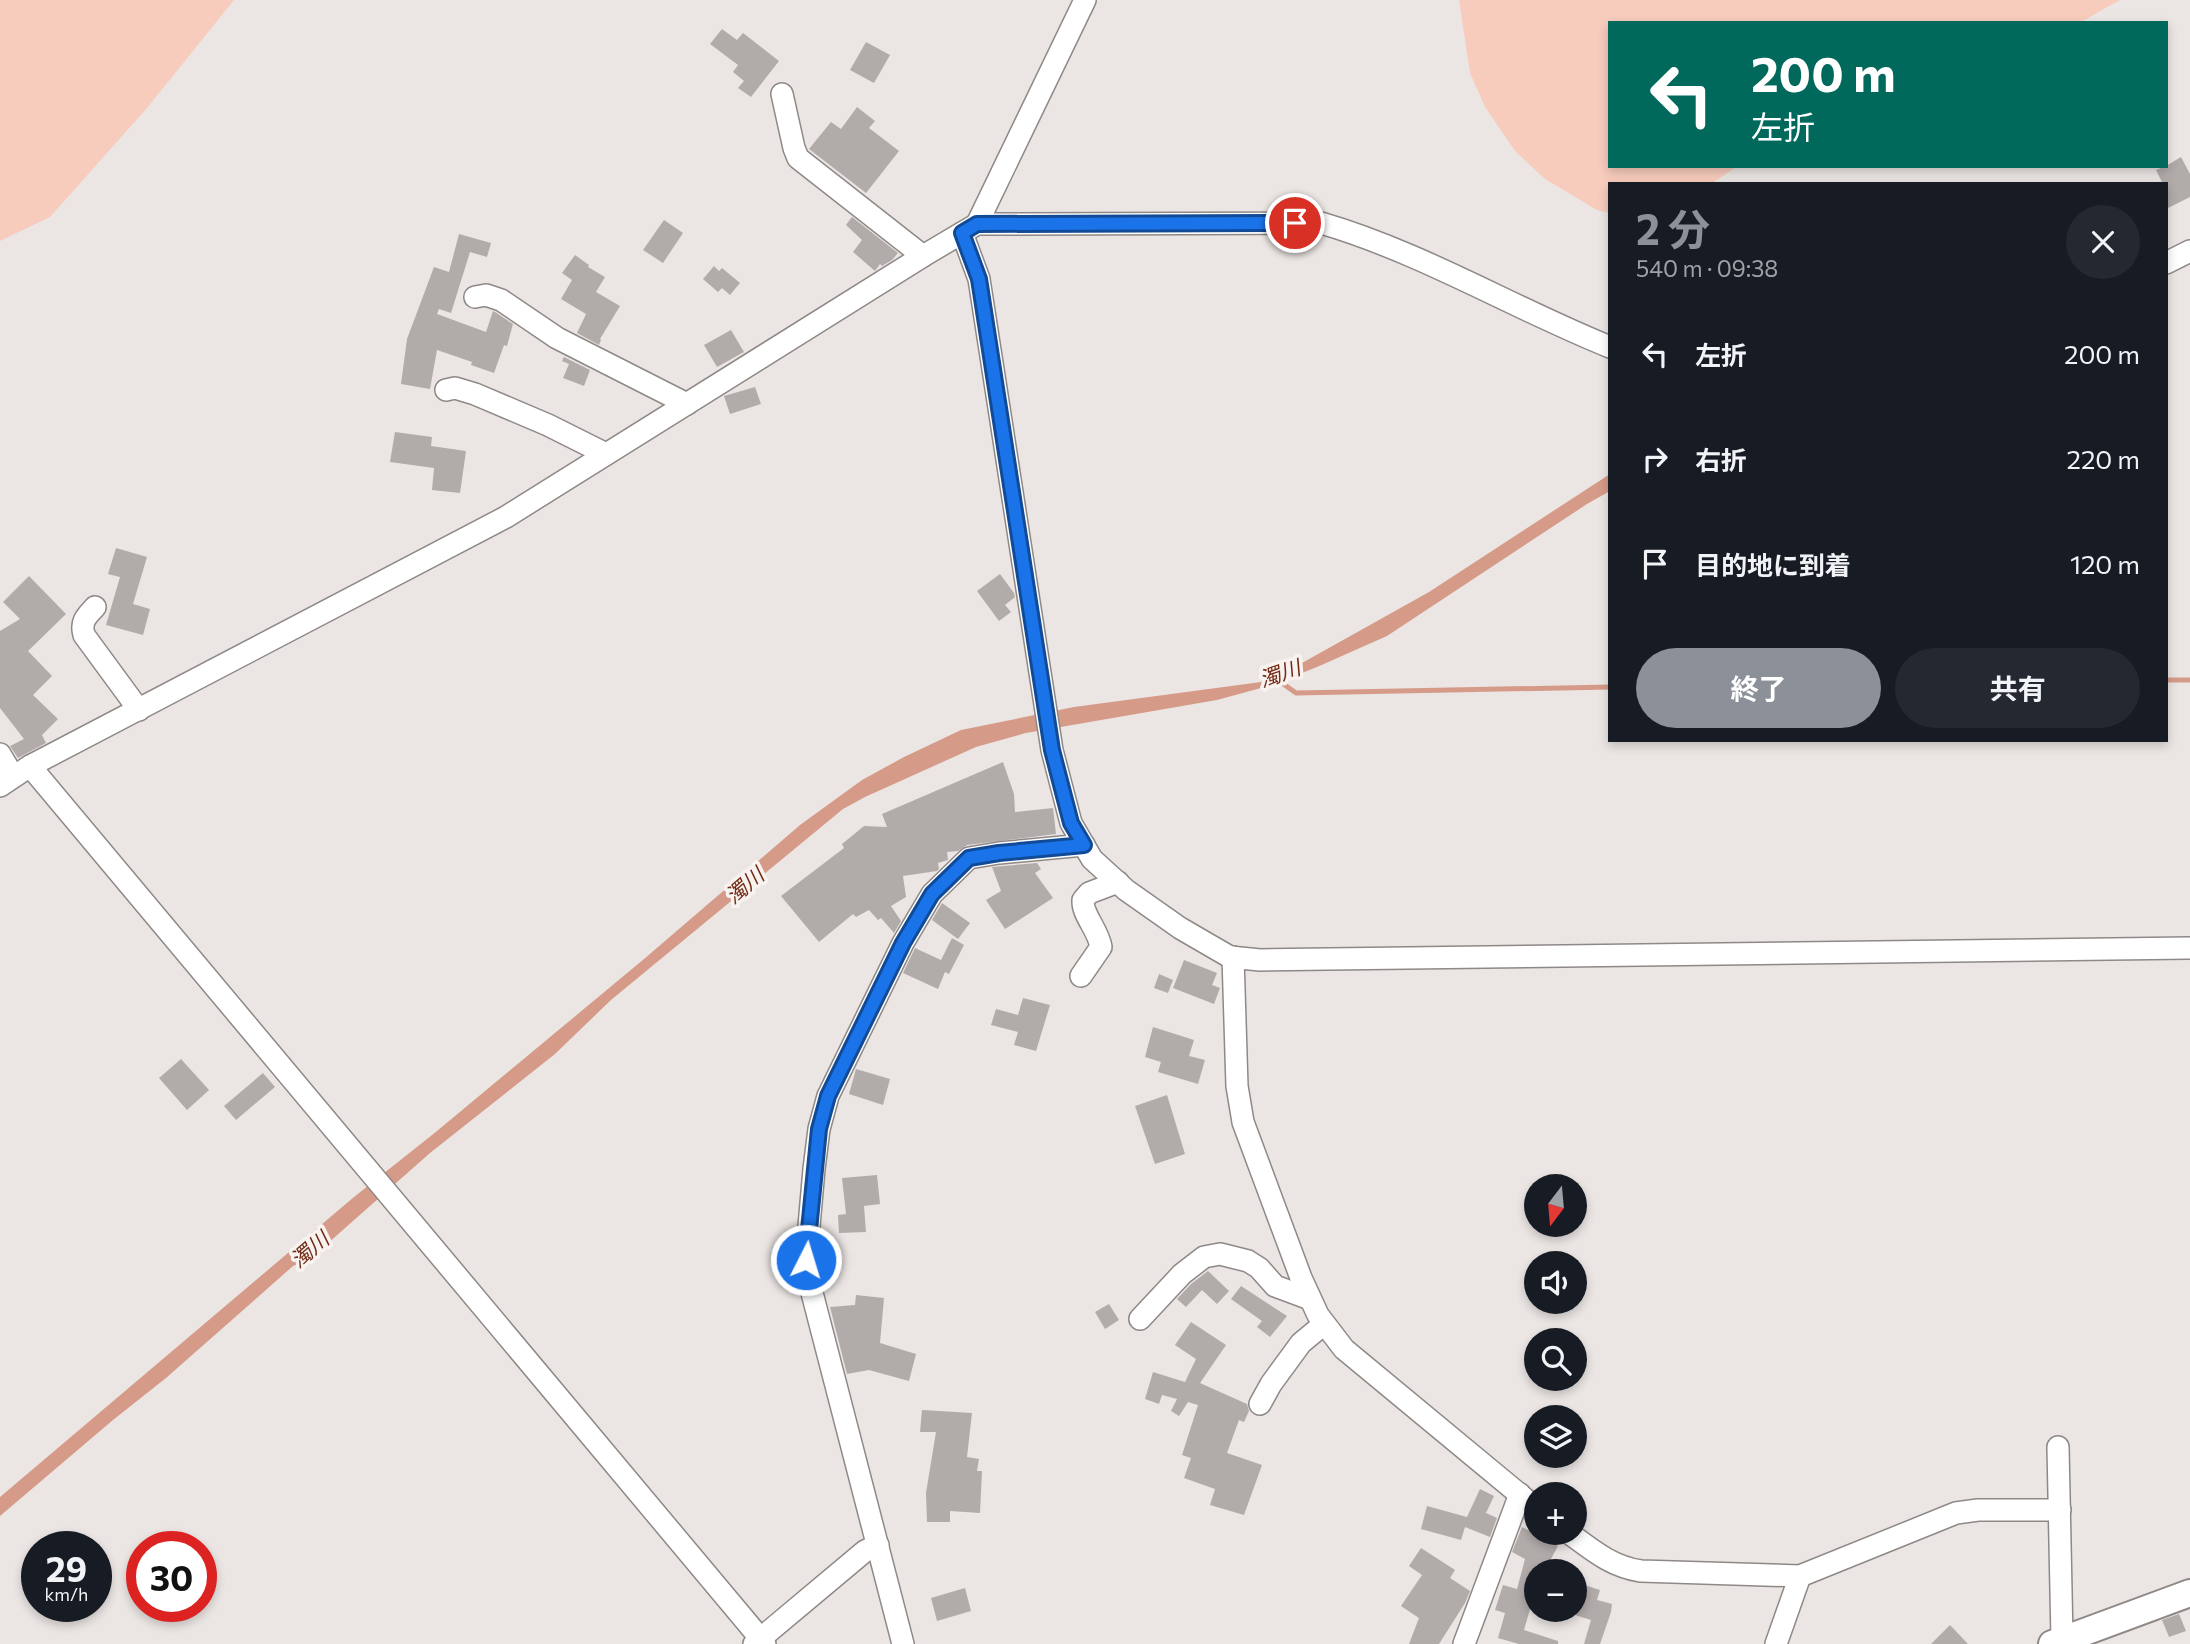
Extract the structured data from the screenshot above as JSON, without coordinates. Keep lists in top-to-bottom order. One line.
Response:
{"water":["濁川"],"north":"bottom","page":{"turn":["200 m","左折"],"heading":["2 分","540 m · 09:38"],"list":[{"name":"左折","value":"200 m"},{"name":"右折","value":"220 m"},{"name":"目的地に到着","value":"120 m"}],"buttons":["終了","共有"],"map_buttons":["+","−"],"speed":"29 km/h","limit":"30"}}
